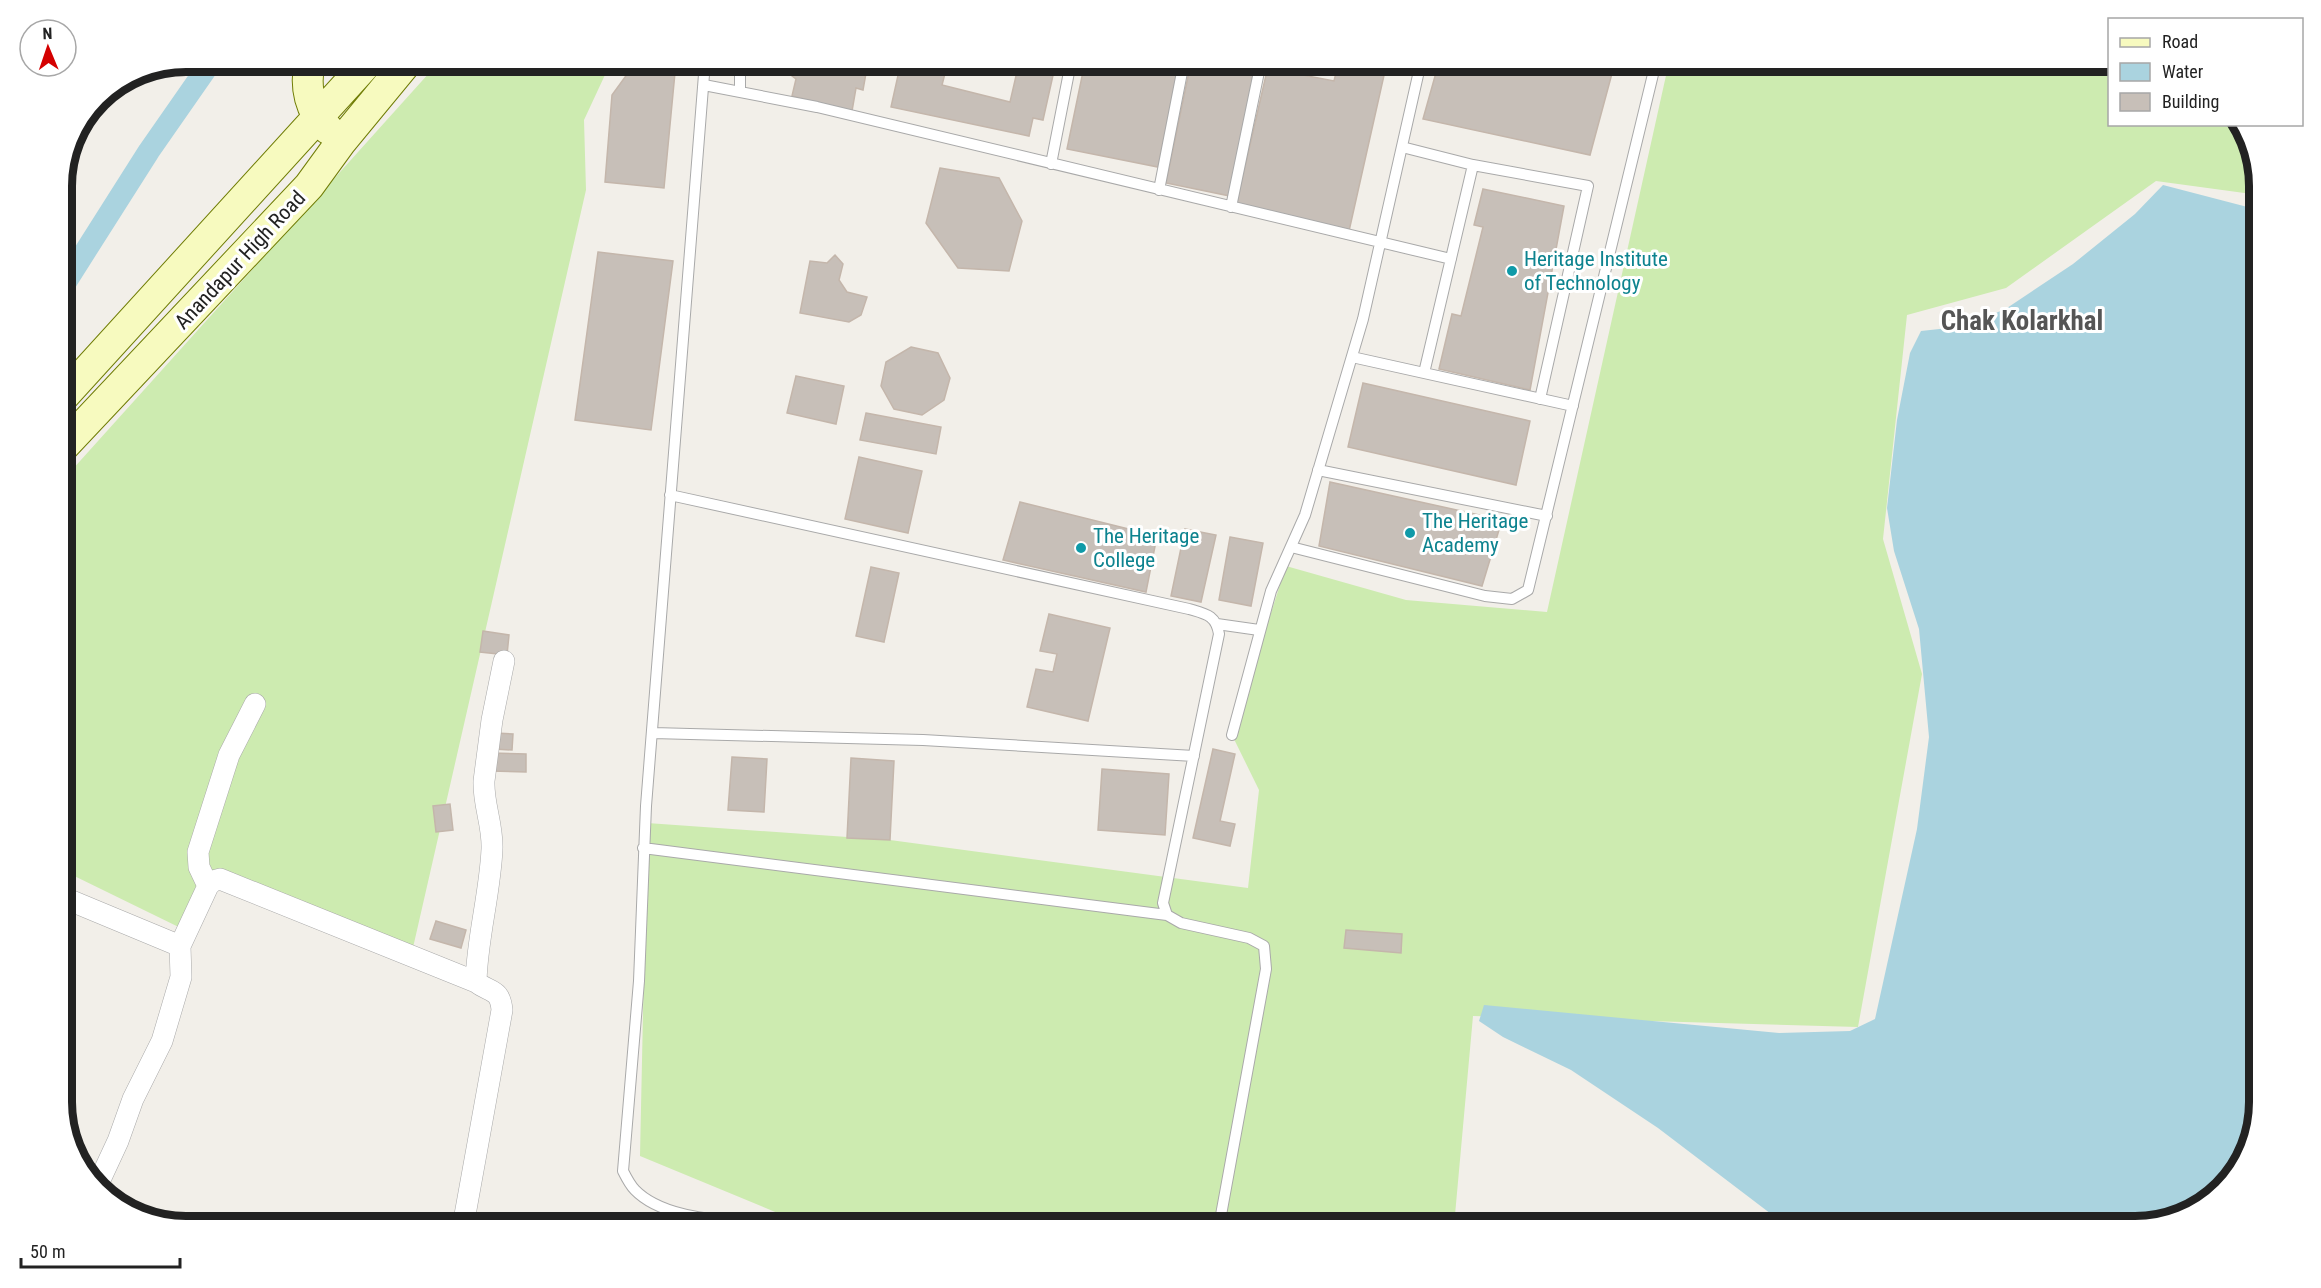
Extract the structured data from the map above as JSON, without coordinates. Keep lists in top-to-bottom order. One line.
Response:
{"streets":{"main road":["Anandapur High Road"]},"districts":["Chak Kolarkhal"],"places":["Heritage Institute of Technology","The Heritage Academy","The Heritage College"],"legend":["Road","Water","Building"],"scale_bar":"50 m","north":"top"}
